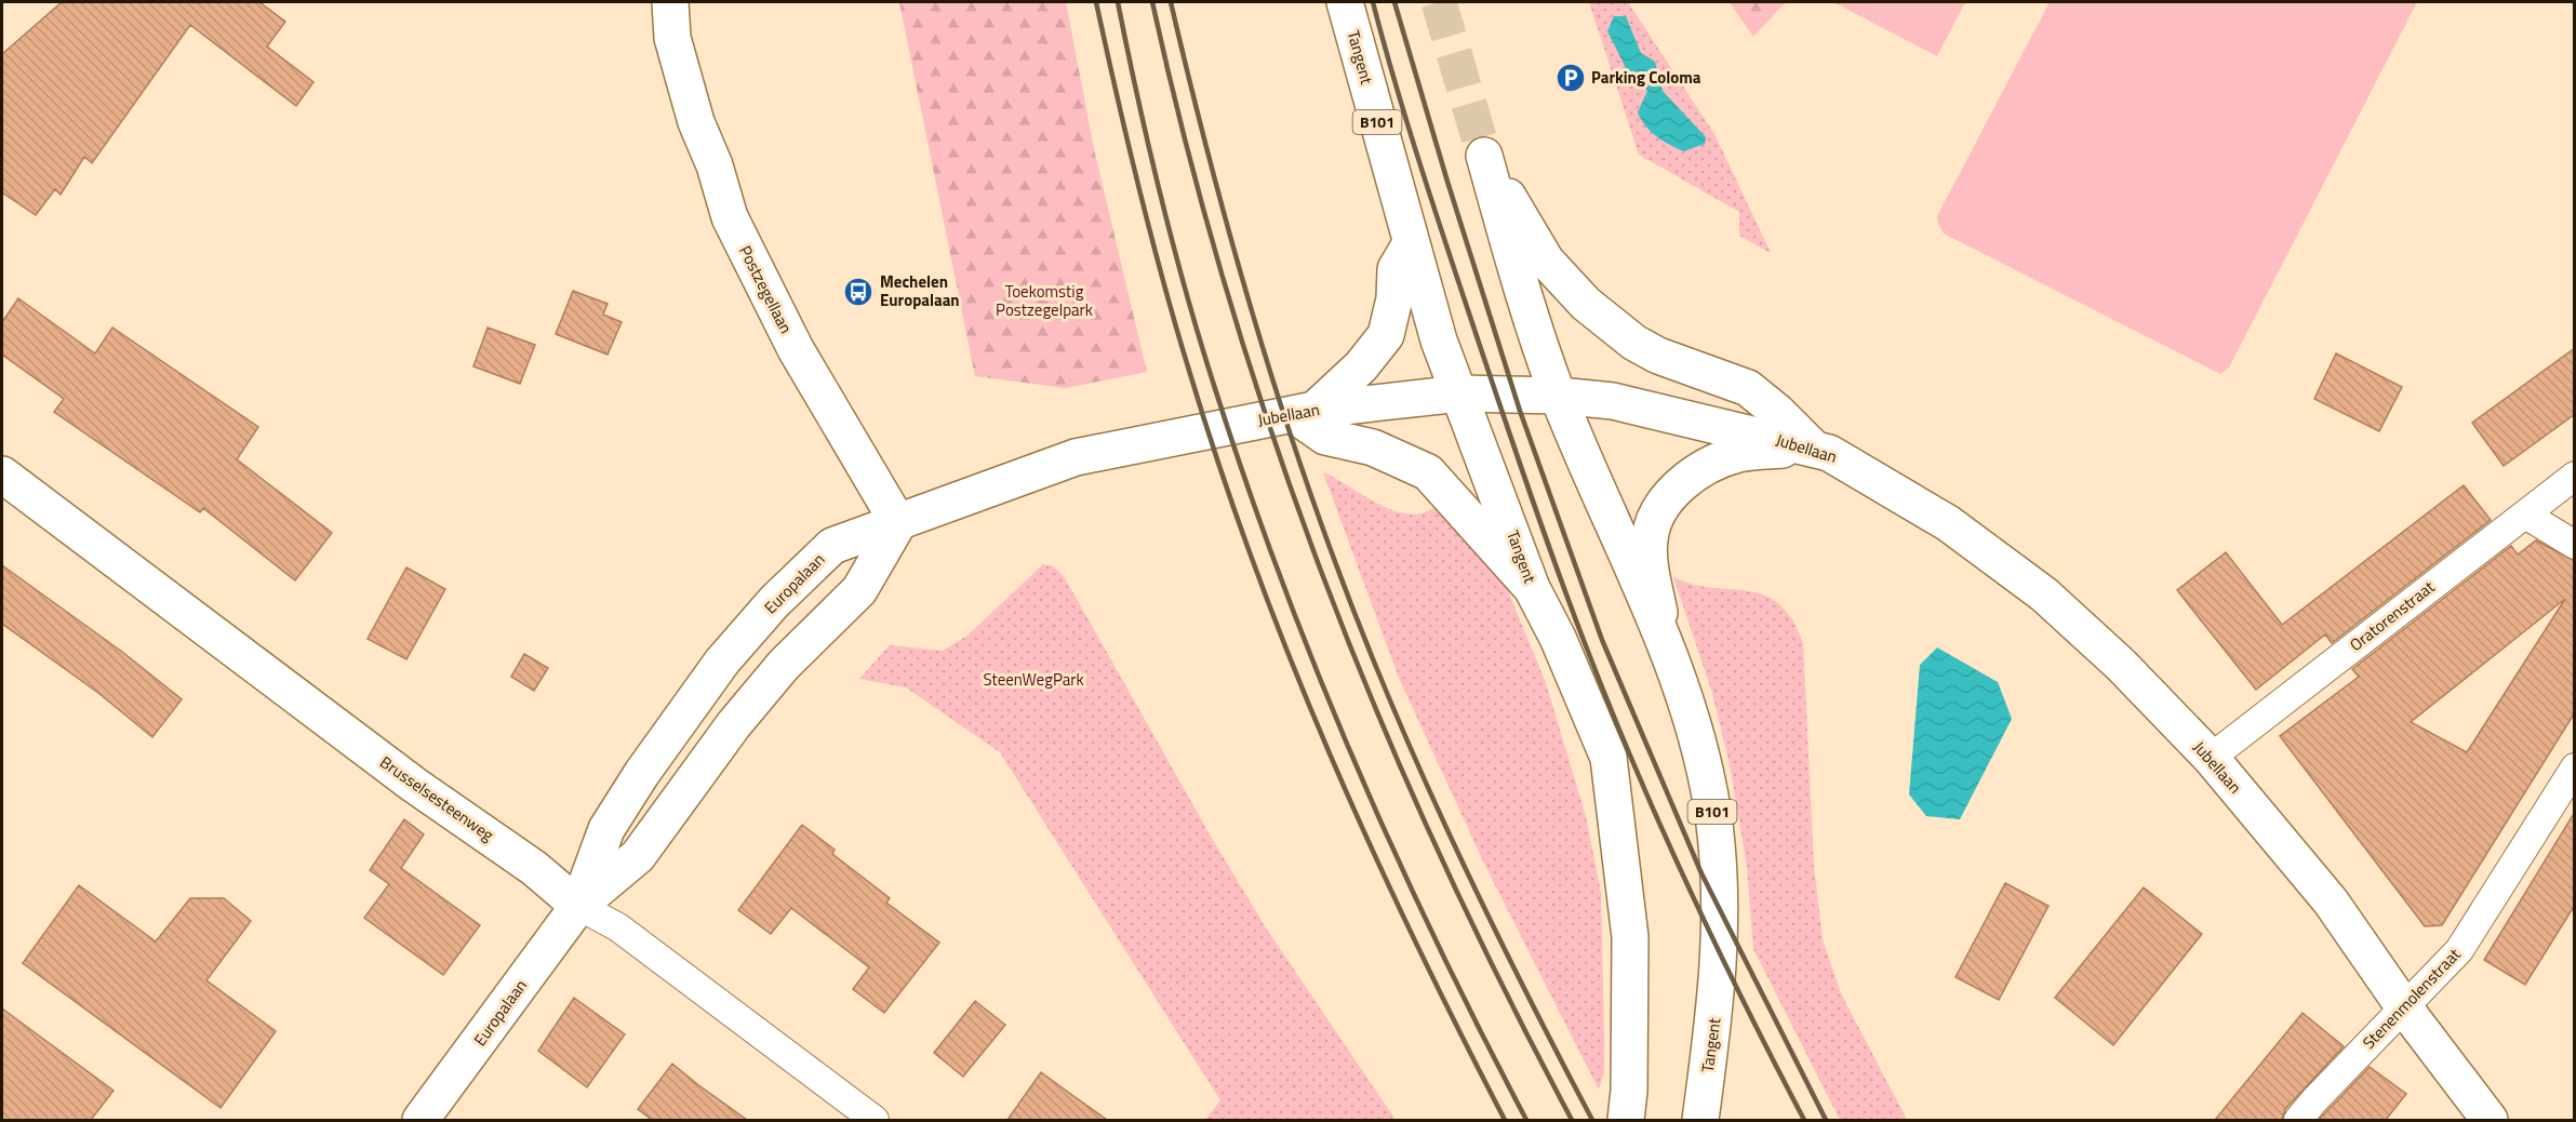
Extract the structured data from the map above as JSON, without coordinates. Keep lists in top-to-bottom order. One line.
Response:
{"streets":{"main road":["Tangent","B101","Postzegellaan","Jubellaan","Europalaan","Brusselsesteenweg"],"street":["Oratorenstraat","Stenenmolenstraat"]},"crossings":[["Tangent","Jubellaan"],["Postzegellaan","Jubellaan"],["Postzegellaan","Europalaan"],["Jubellaan","Europalaan"],["Jubellaan","Oratorenstraat"],["Jubellaan","Stenenmolenstraat"],["Europalaan","Brusselsesteenweg"]],"parks":["Toekomstig Postzegelpark","SteenWegPark"],"places":{"parking":["Parking Coloma"],"bus stop":["Mechelen Europalaan"]}}
